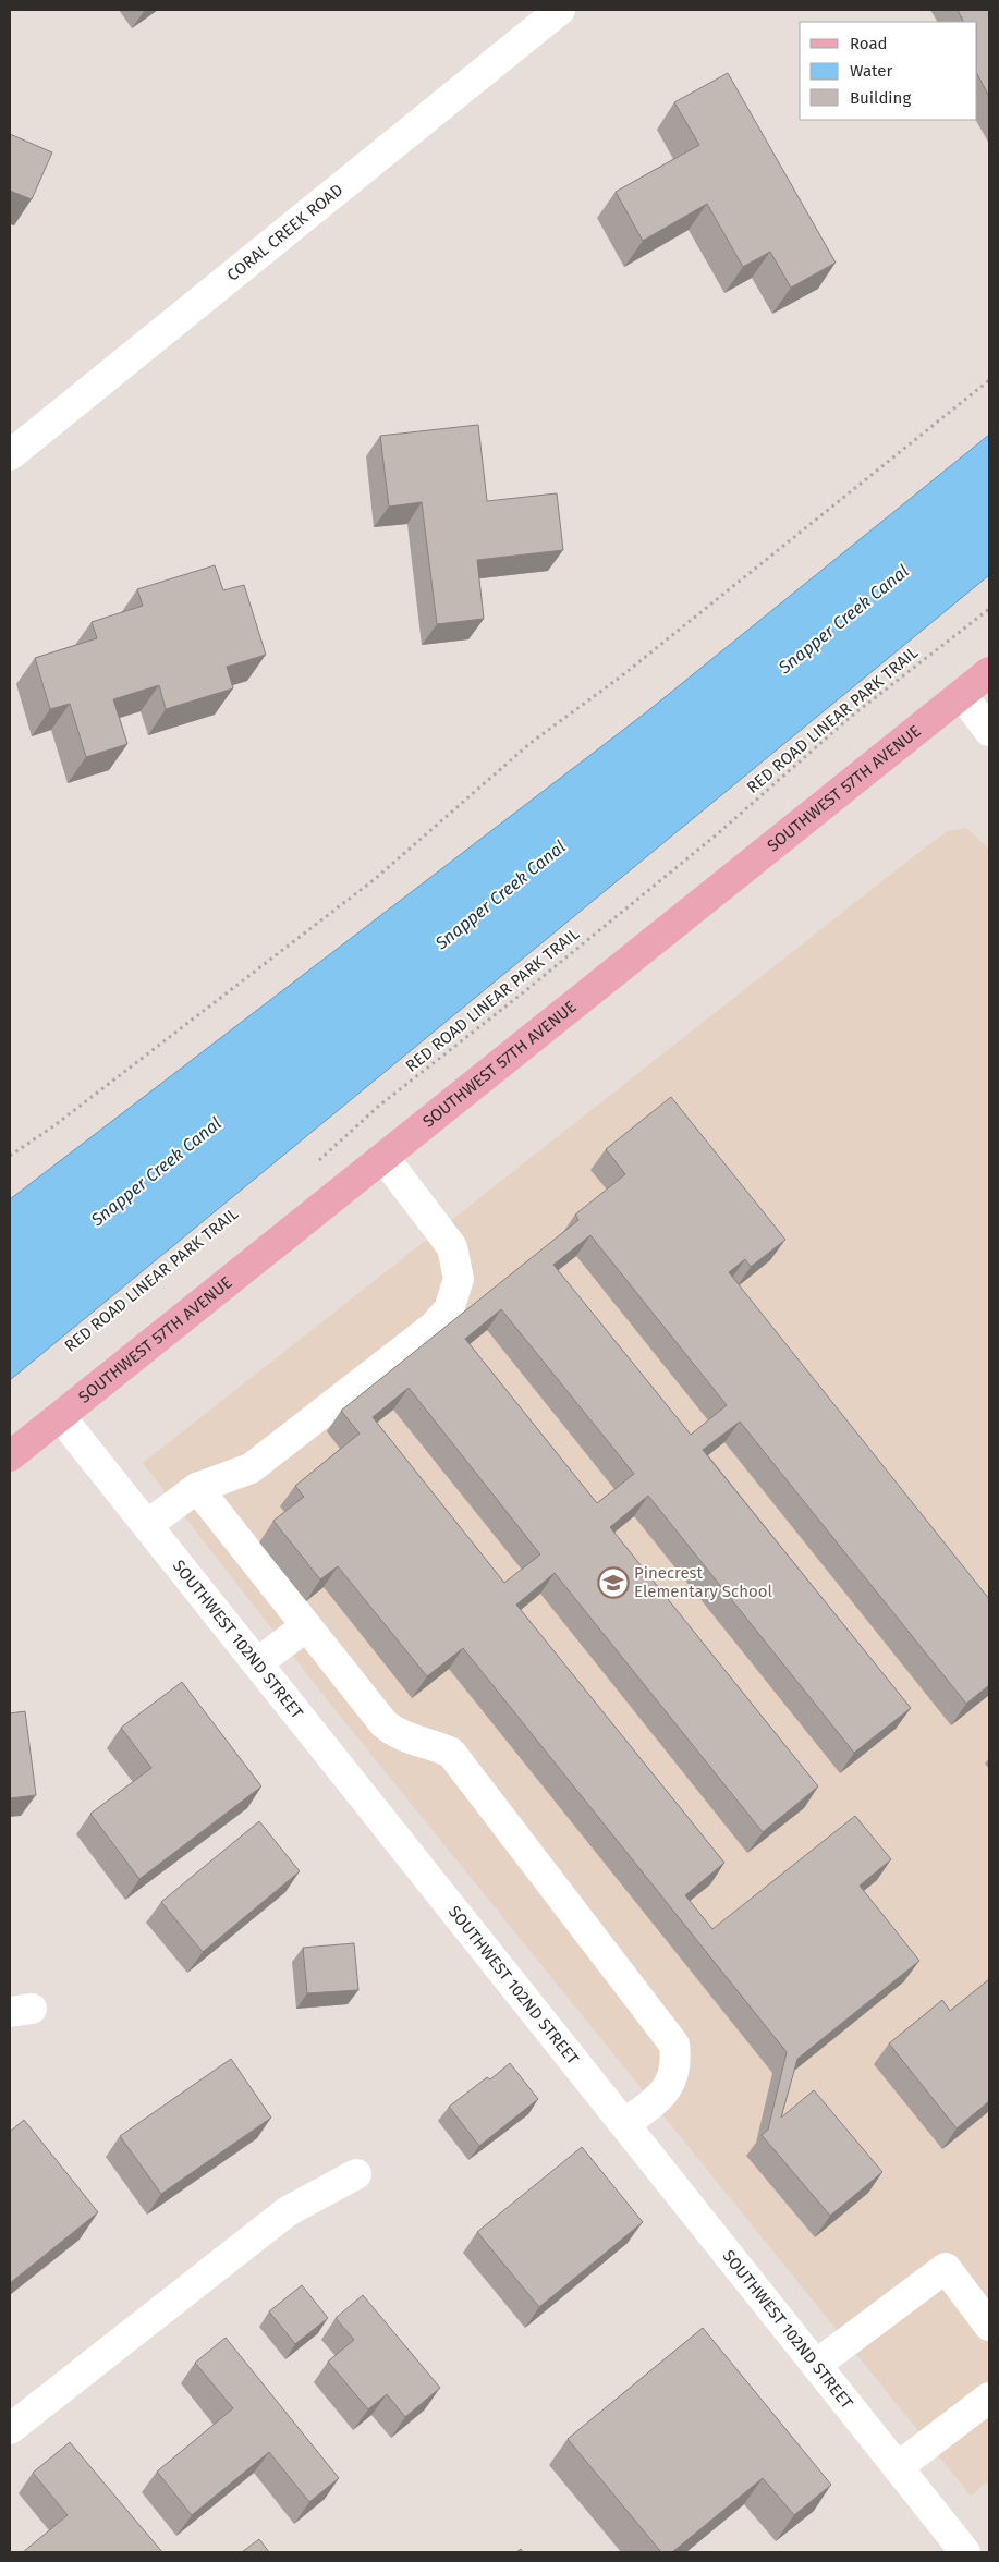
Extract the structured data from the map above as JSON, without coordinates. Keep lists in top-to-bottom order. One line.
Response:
{"streets":{"main road":["SOUTHWEST 57TH AVENUE"],"street":["CORAL CREEK ROAD","SOUTHWEST 102ND STREET"],"path":["RED ROAD LINEAR PARK TRAIL"]},"crossings":[["SOUTHWEST 57TH AVENUE","SOUTHWEST 102ND STREET"]],"water":["Snapper Creek Canal"],"places":{"school or university":["Pinecrest Elementary School"]},"legend":["Road","Water","Building"]}
